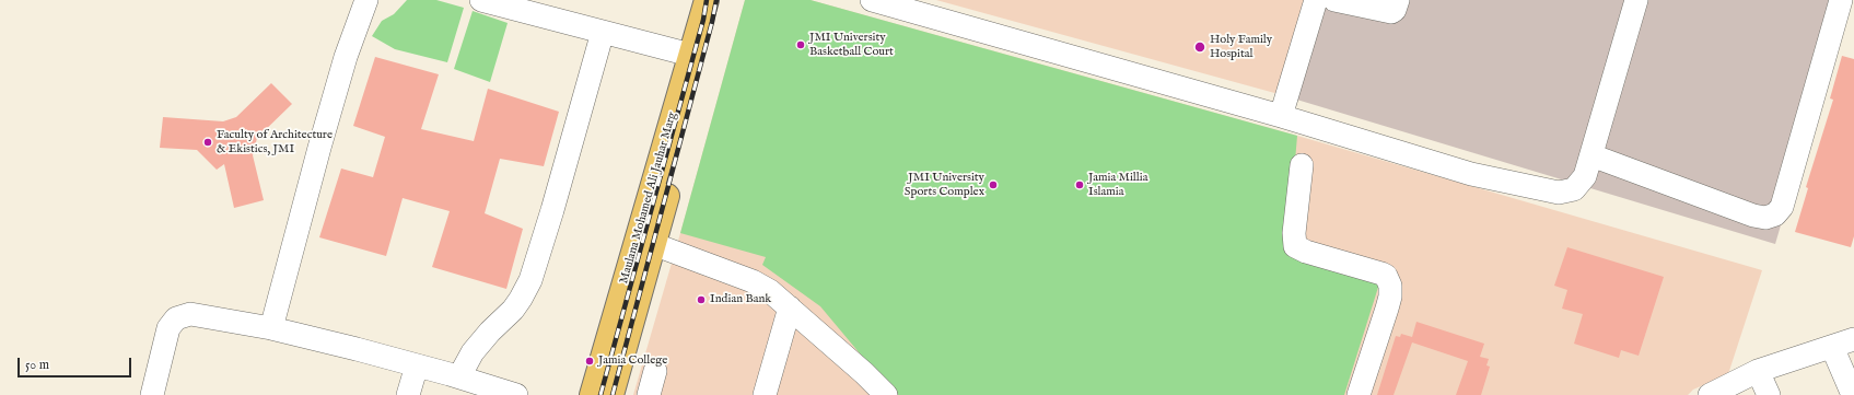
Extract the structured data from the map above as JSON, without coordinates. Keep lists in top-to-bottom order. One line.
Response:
{"streets":{"main road":["Maulana Mohamed Ali Jauhar Marg"]},"places":["JMI University Basketball Court","Holy Family Hospital","Faculty of Architecture & Ekistics, JMI","JMI University Sports Complex","Jamia Millia Islamia","Indian Bank","Jamia College"],"scale_bar":"50 m"}
